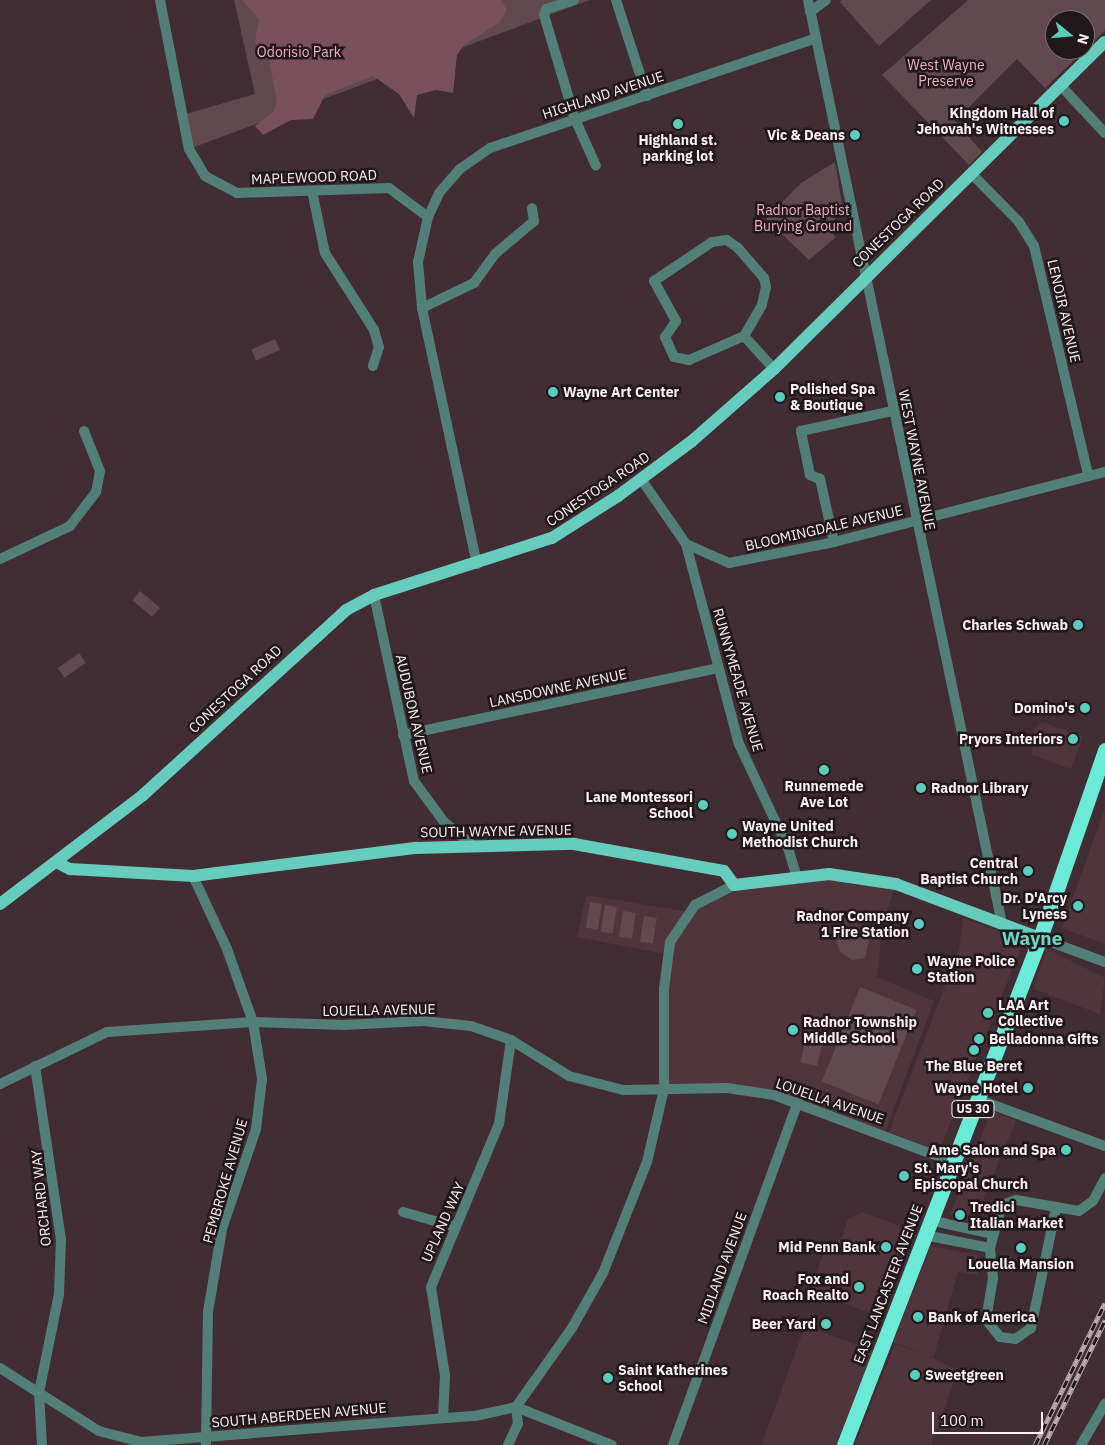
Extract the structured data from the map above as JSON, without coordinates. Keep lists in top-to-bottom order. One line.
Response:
{"streets":{"highway":["US 30","EAST LANCASTER AVENUE"],"main road":["CONESTOGA ROAD","SOUTH WAYNE AVENUE"],"street":["HIGHLAND AVENUE","MAPLEWOOD ROAD","LENOIR AVENUE","WEST WAYNE AVENUE","BLOOMINGDALE AVENUE","RUNNYMEADE AVENUE","LANSDOWNE AVENUE","AUDUBON AVENUE","LOUELLA AVENUE","PEMBROKE AVENUE","ORCHARD WAY","UPLAND WAY","MIDLAND AVENUE","SOUTH ABERDEEN AVENUE"]},"crossings":[["HIGHLAND AVENUE","MAPLEWOOD ROAD"],["HIGHLAND AVENUE","WEST WAYNE AVENUE"],["CONESTOGA ROAD","LENOIR AVENUE"],["CONESTOGA ROAD","WEST WAYNE AVENUE"],["CONESTOGA ROAD","AUDUBON AVENUE"],["CONESTOGA ROAD","SOUTH WAYNE AVENUE"],["LENOIR AVENUE","BLOOMINGDALE AVENUE"],["WEST WAYNE AVENUE","BLOOMINGDALE AVENUE"],["BLOOMINGDALE AVENUE","RUNNYMEADE AVENUE"],["RUNNYMEADE AVENUE","LANSDOWNE AVENUE"],["LANSDOWNE AVENUE","AUDUBON AVENUE"],["AUDUBON AVENUE","SOUTH WAYNE AVENUE"],["SOUTH WAYNE AVENUE","PEMBROKE AVENUE"],["LOUELLA AVENUE","PEMBROKE AVENUE"],["LOUELLA AVENUE","ORCHARD WAY"],["LOUELLA AVENUE","UPLAND WAY"],["LOUELLA AVENUE","MIDLAND AVENUE"],["LOUELLA AVENUE","EAST LANCASTER AVENUE"],["US 30","EAST LANCASTER AVENUE"],["PEMBROKE AVENUE","SOUTH ABERDEEN AVENUE"],["ORCHARD WAY","SOUTH ABERDEEN AVENUE"],["UPLAND WAY","SOUTH ABERDEEN AVENUE"]],"districts":["Wayne"],"parks":["Odorisio Park","West Wayne Preserve","Radnor Baptist Burying Ground"],"places":["Kingdom Hall of Jehovah's Witnesses","Highland st. parking lot","Vic & Deans","Wayne Art Center","Polished Spa & Boutique","Charles Schwab","Domino's","Pryors Interiors","Runnemede Ave Lot","Radnor Library","Lane Montessori School","Wayne United Methodist Church","Central Baptist Church","Dr. D'Arcy Lyness","Radnor Company 1 Fire Station","Wayne Police Station","LAA Art Collective","Radnor Township Middle School","Belladonna Gifts","The Blue Beret","Wayne Hotel","Ame Salon and Spa","St. Mary's Episcopal Church","Tredici Italian Market","Mid Penn Bank","Louella Mansion","Fox and Roach Realto","Bank of America","Beer Yard","Sweetgreen","Saint Katherines School"],"scale_bar":"100 m","north":"right"}
